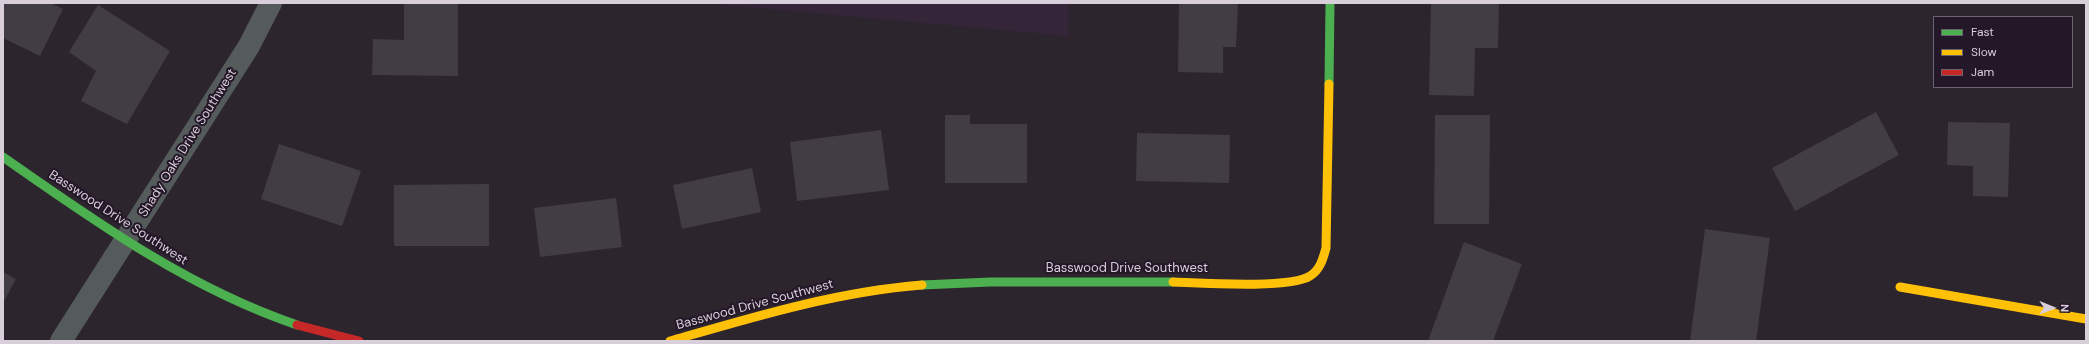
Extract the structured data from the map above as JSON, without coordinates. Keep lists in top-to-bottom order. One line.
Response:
{"streets":{"street":["Shady Oaks Drive Southwest","Basswood Drive Southwest"]},"crossings":[["Shady Oaks Drive Southwest","Basswood Drive Southwest"]],"legend":["Fast","Slow","Jam"],"north":"right"}
